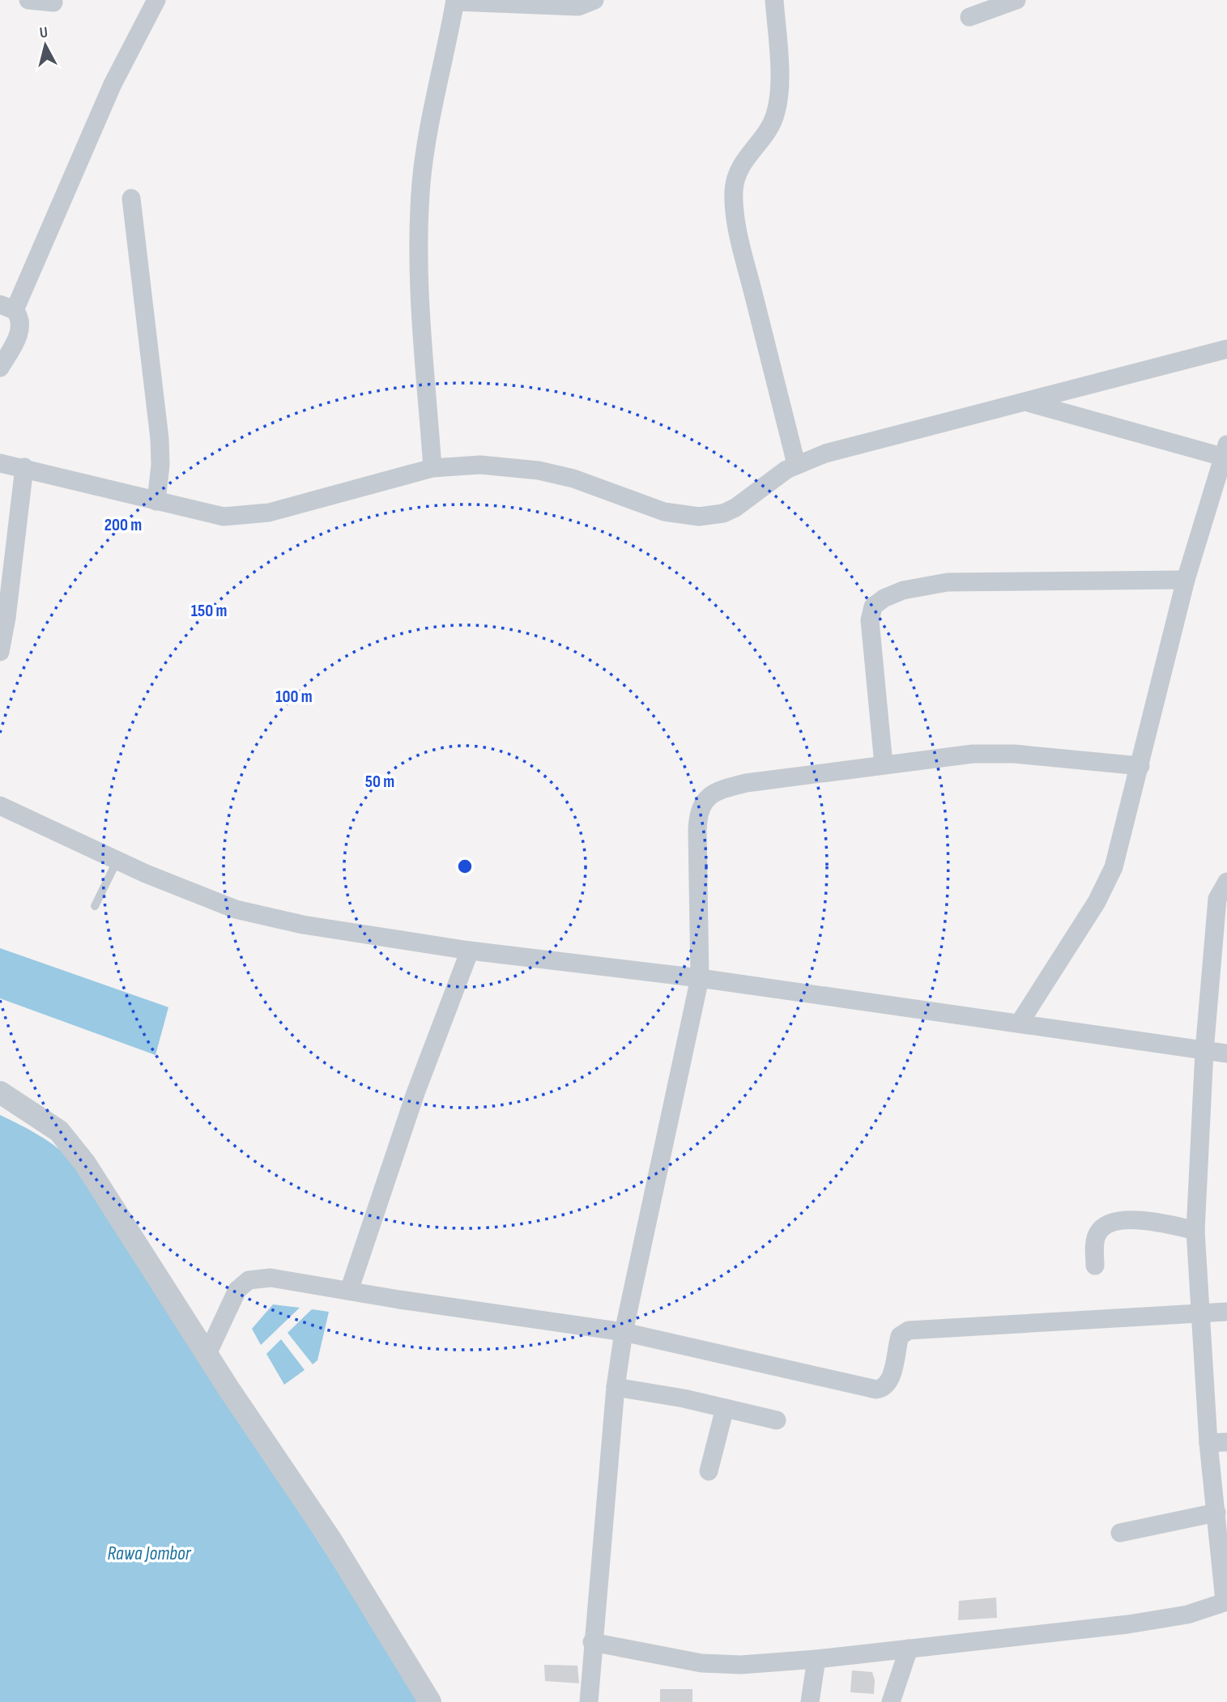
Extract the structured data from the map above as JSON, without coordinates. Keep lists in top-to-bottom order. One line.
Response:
{"water":["Rawa Jombor"],"north":"top","rings":["200 m","150 m","100 m","50 m"]}
